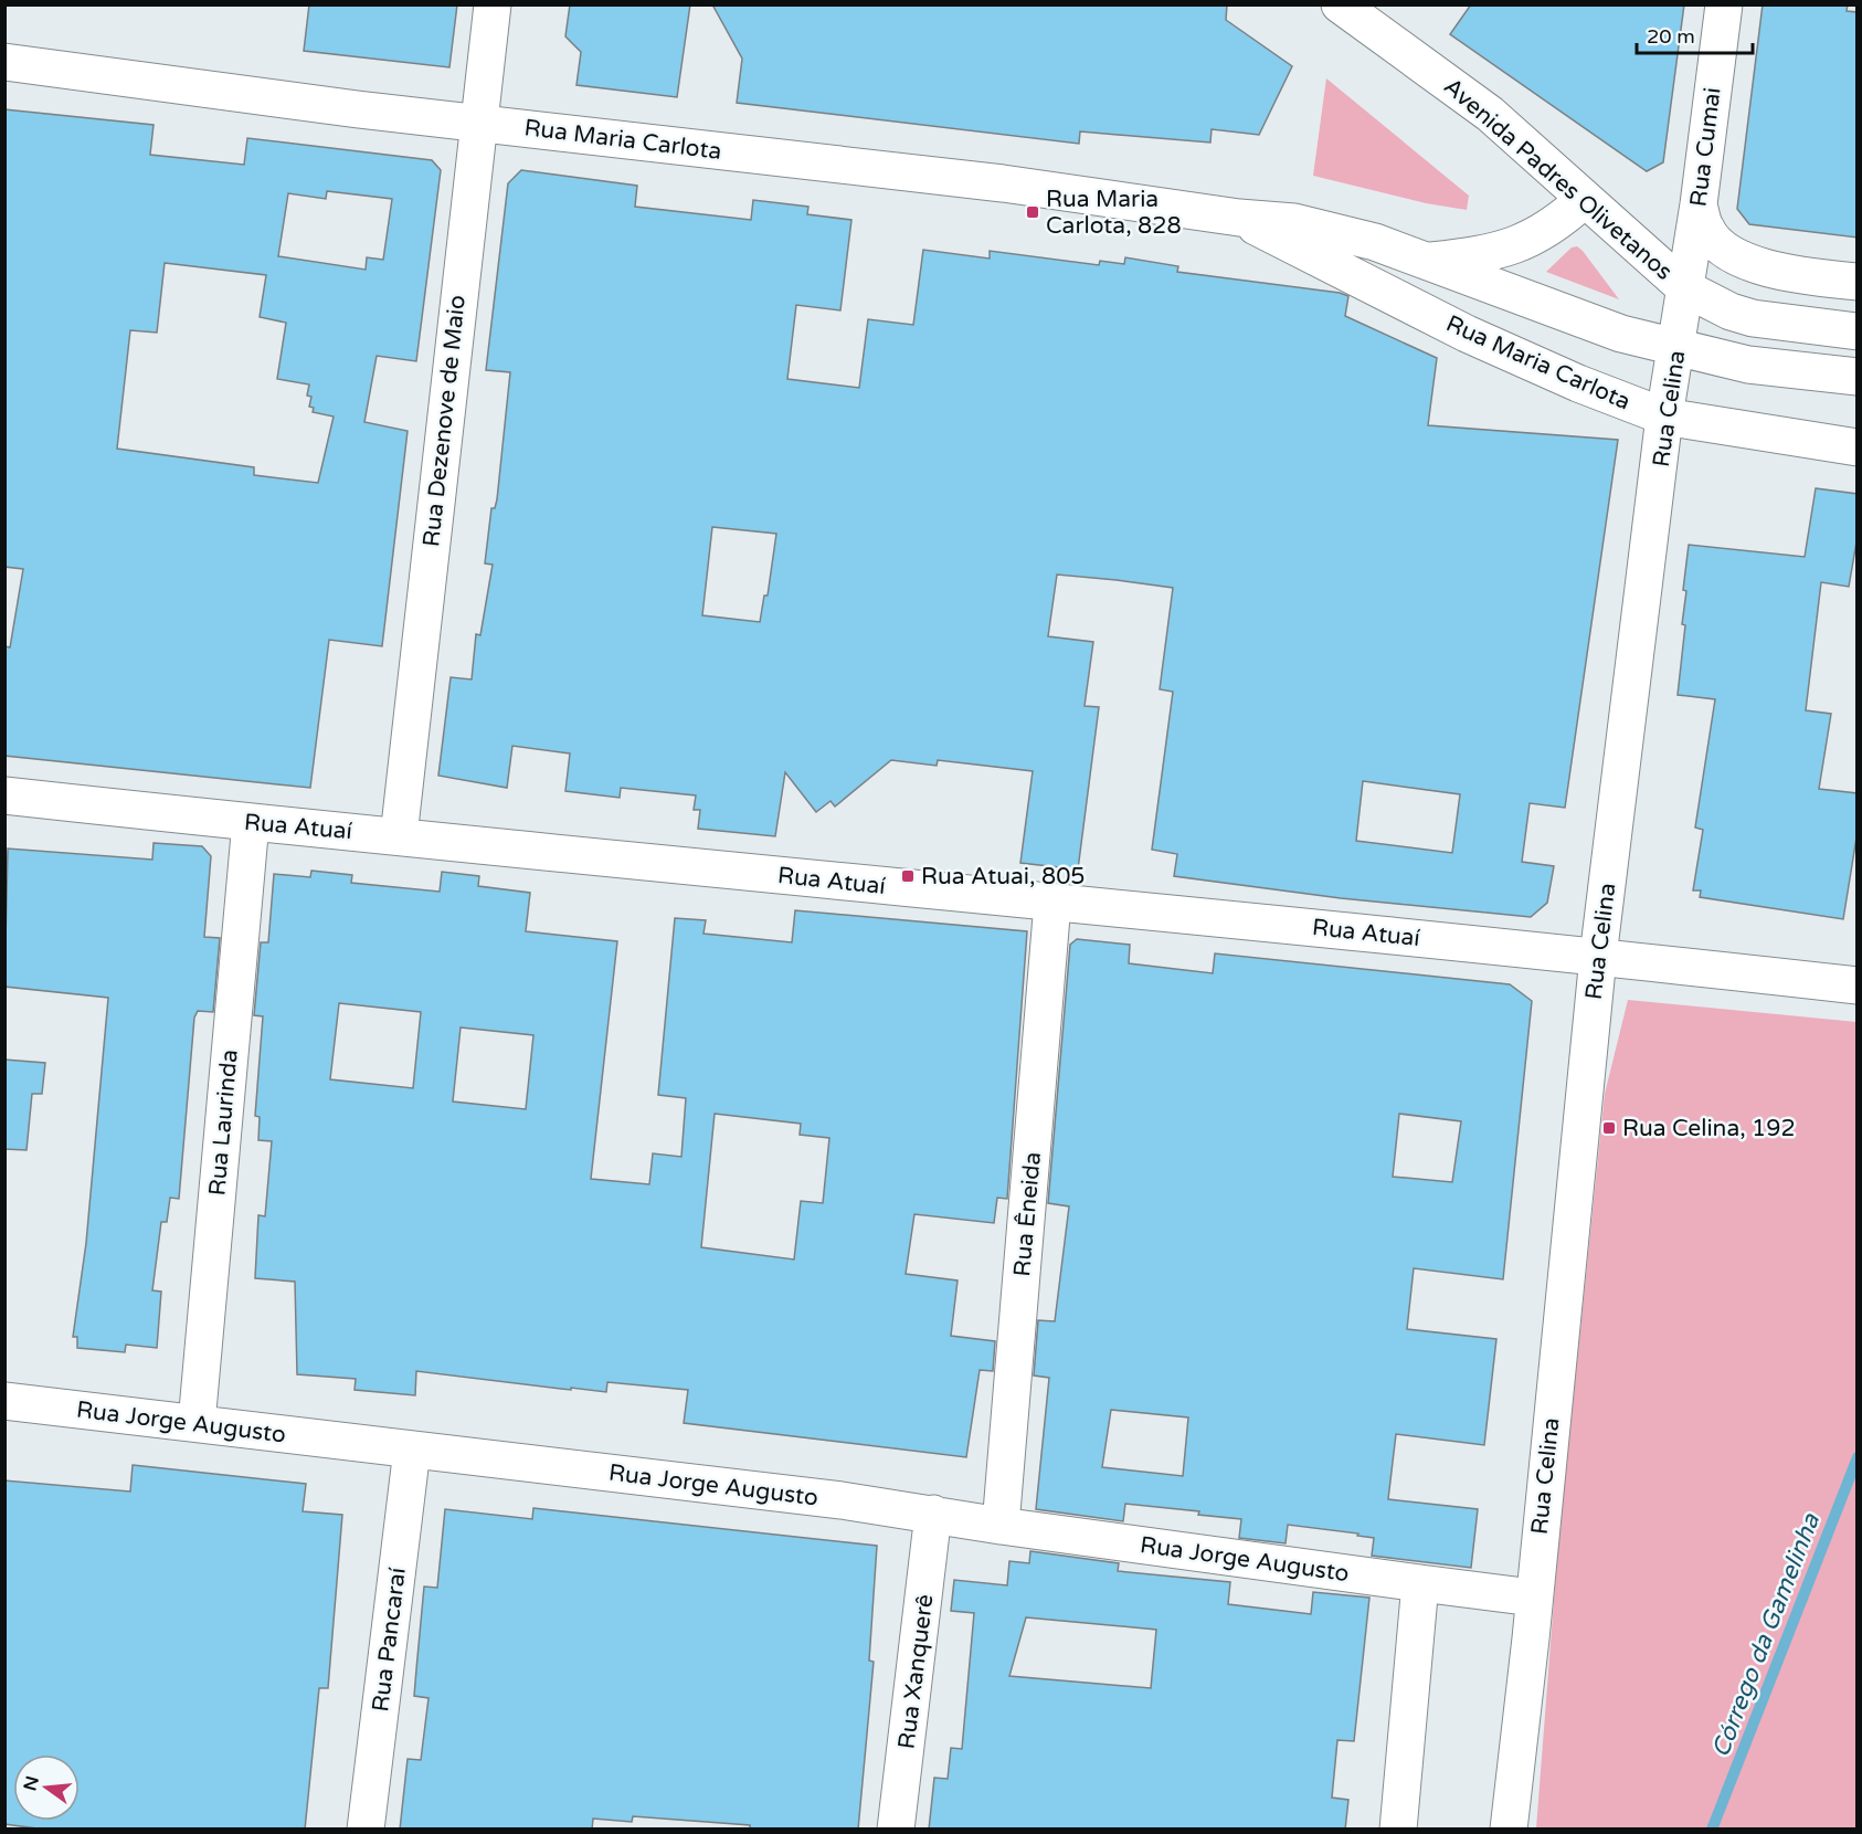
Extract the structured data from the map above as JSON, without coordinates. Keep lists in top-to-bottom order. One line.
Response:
{"streets":{"street":["Rua Maria Carlota","Rua Cumai","Avenida Padres Olivetanos","Rua Celina","Rua Dezenove de Maio","Rua Atuaí","Rua Laurinda","Rua Êneida","Rua Jorge Augusto","Rua Pancaraí","Rua Xanquerê"]},"crossings":[["Rua Maria Carlota","Rua Celina"],["Rua Maria Carlota","Rua Dezenove de Maio"],["Rua Cumai","Avenida Padres Olivetanos"],["Rua Cumai","Rua Celina"],["Avenida Padres Olivetanos","Rua Celina"],["Rua Celina","Rua Atuaí"],["Rua Dezenove de Maio","Rua Atuaí"],["Rua Atuaí","Rua Laurinda"],["Rua Atuaí","Rua Êneida"],["Rua Laurinda","Rua Jorge Augusto"],["Rua Êneida","Rua Jorge Augusto"],["Rua Jorge Augusto","Rua Pancaraí"],["Rua Jorge Augusto","Rua Xanquerê"]],"water":["Córrego da Gamelinha"],"places":{"transit":["Rua Maria Carlota, 828","Rua Atuai, 805","Rua Celina, 192"]},"scale_bar":"20 m","north":"left"}
